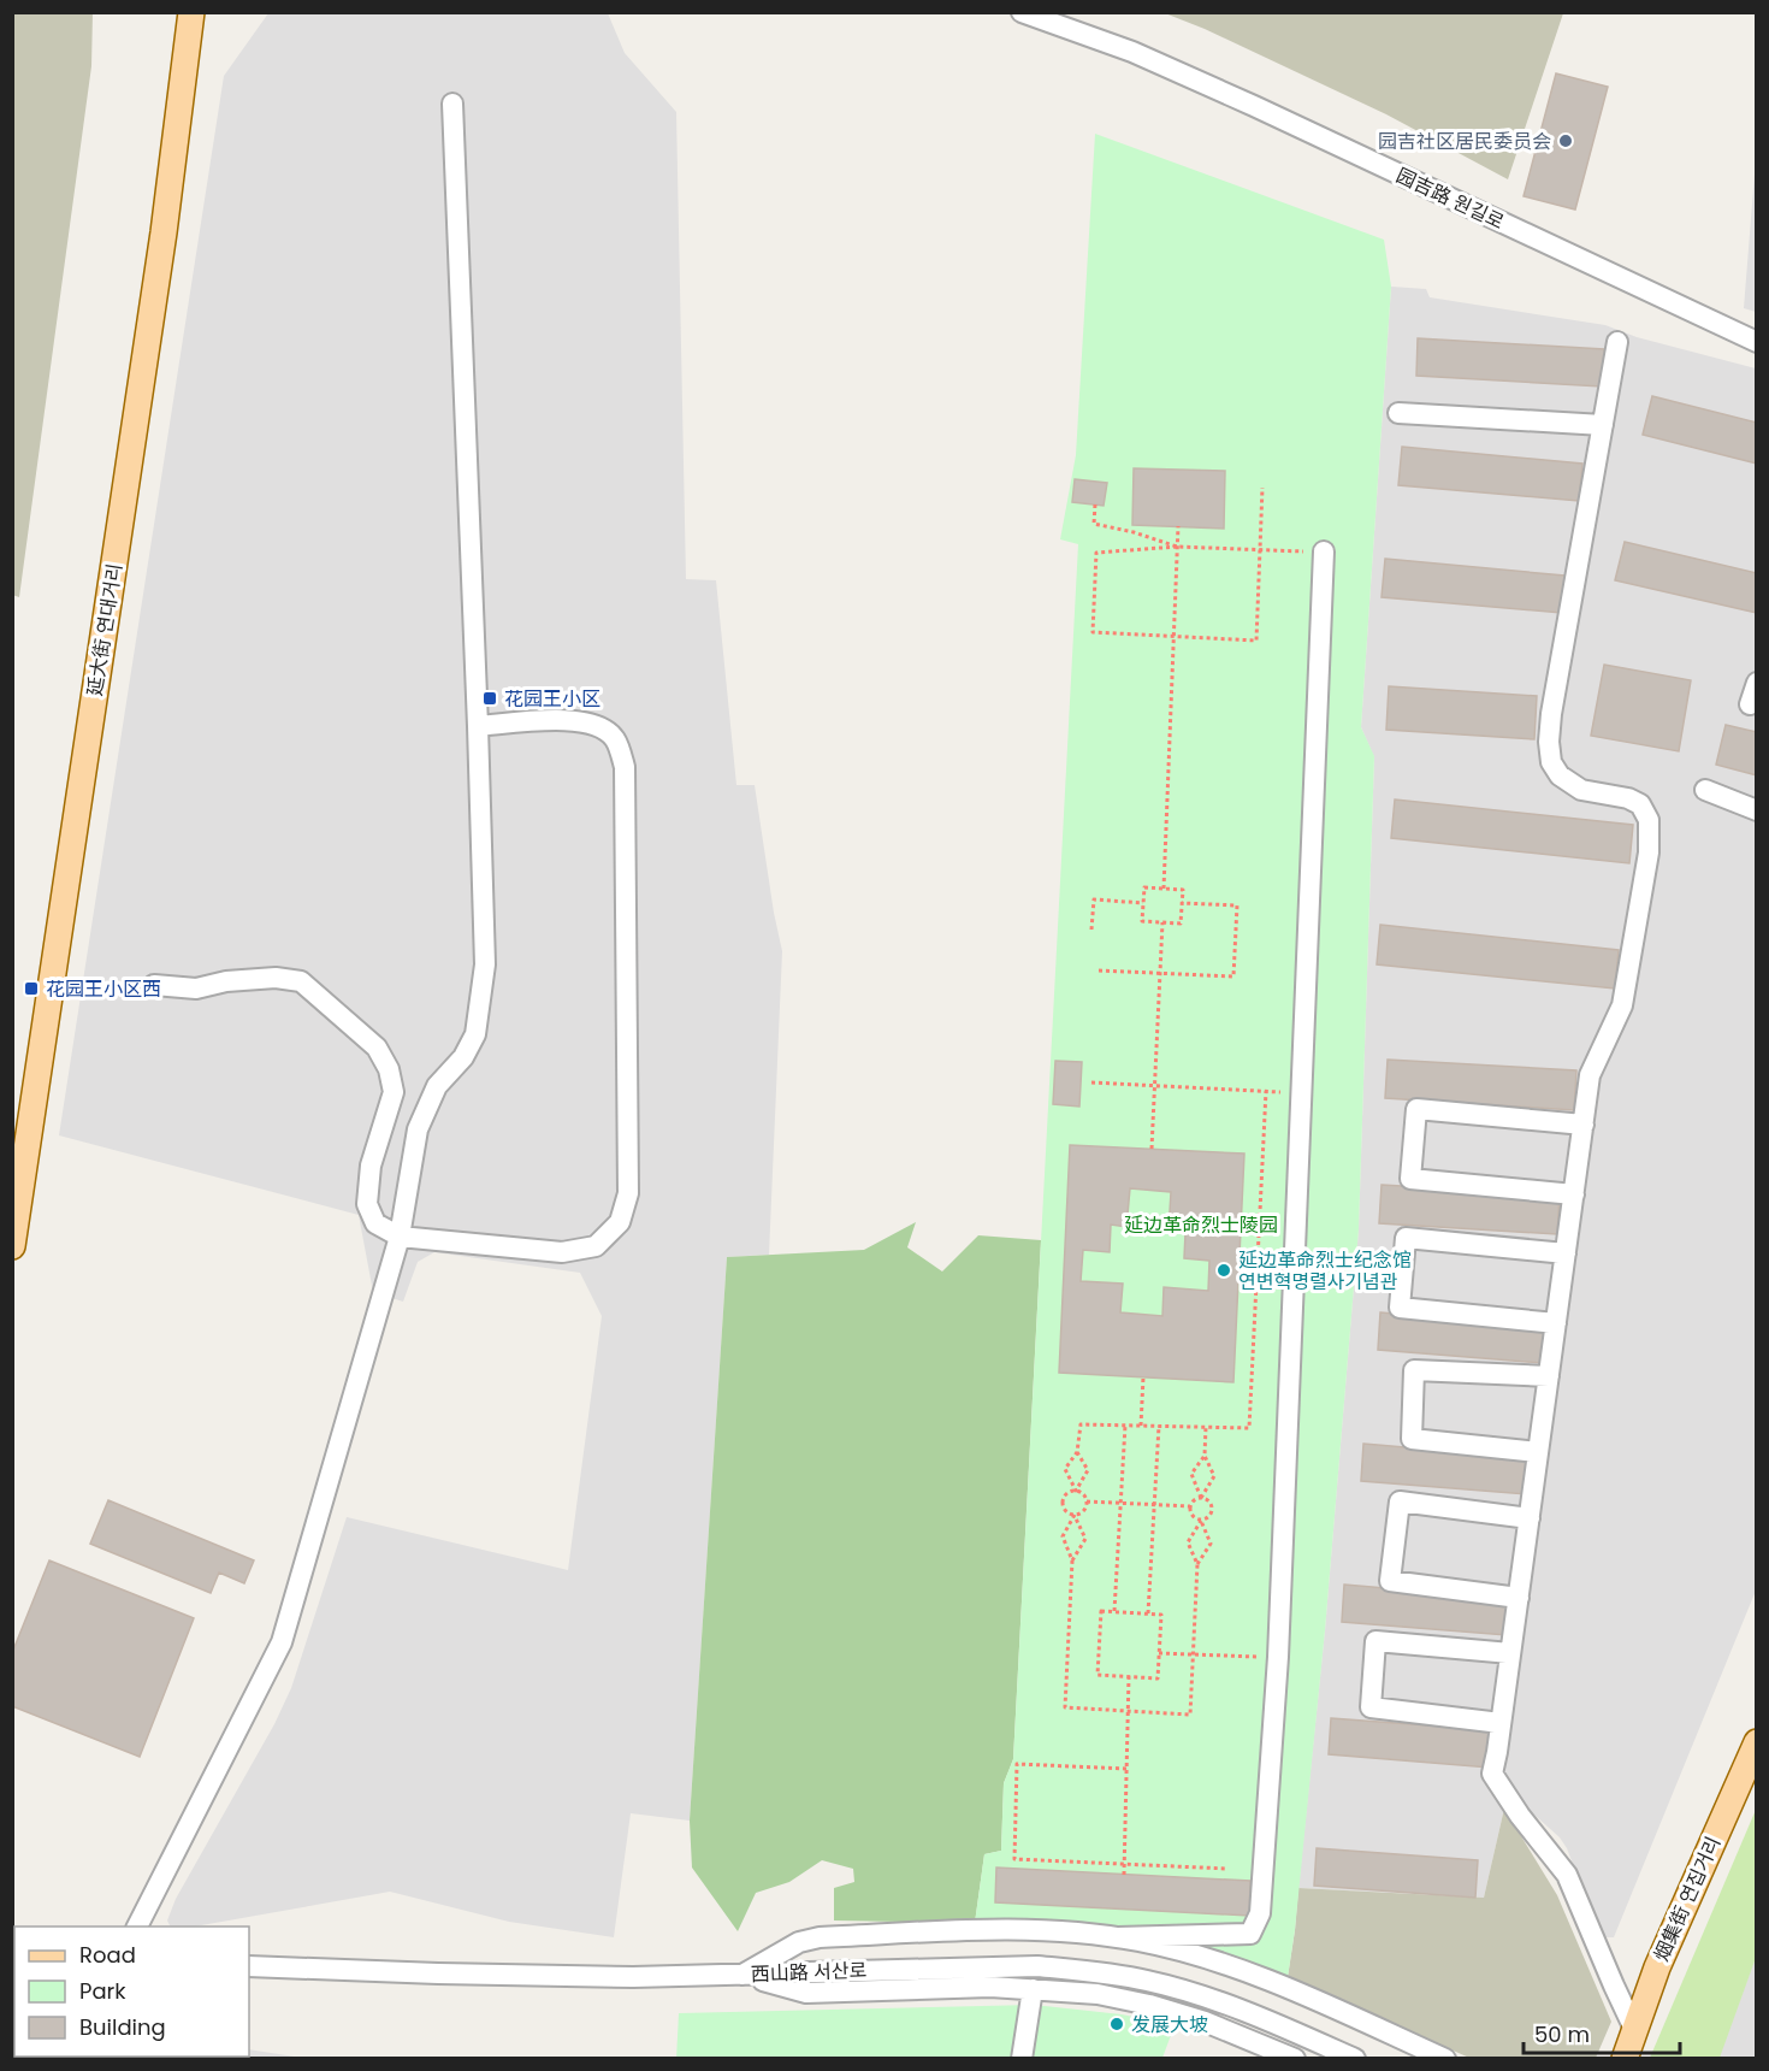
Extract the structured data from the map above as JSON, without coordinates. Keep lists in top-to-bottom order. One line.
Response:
{"streets":{"main road":["延大街 연대거리","烟集街 연집거리"],"street":["园吉路 원길로","西山路 서산로"]},"parks":["延边革命烈士陵园"],"places":{"other":["园吉社区居民委员会","延边革命烈士纪念馆 연변혁명렬사기념관","发展大坡"],"transit":["花园王小区","花园王小区西"]},"legend":["Road","Park","Building"],"scale_bar":"50 m"}
